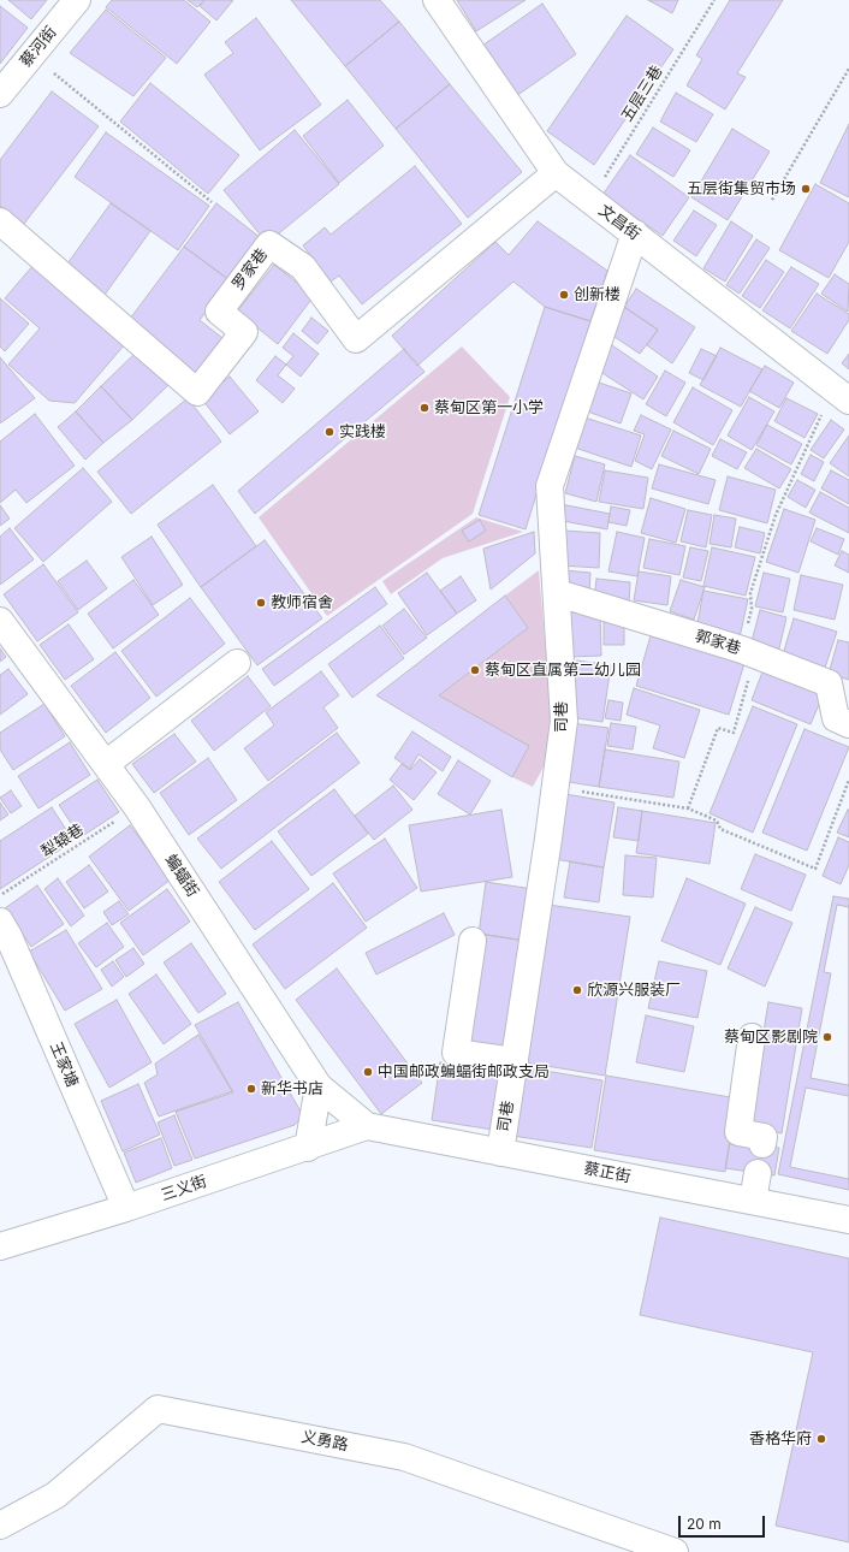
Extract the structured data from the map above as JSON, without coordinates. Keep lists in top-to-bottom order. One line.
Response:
{"streets":{"street":["蔡河街","文昌街","罗家巷","郭家巷","司巷","蝙蝠街","王家塘","蔡正街","三义街","义勇路"],"path":["五层三巷","犁辕巷"]},"crossings":[["五层三巷","文昌街"],["文昌街","罗家巷"],["文昌街","司巷"],["郭家巷","司巷"],["司巷","蔡正街"],["犁辕巷","蝙蝠街"],["蝙蝠街","蔡正街"],["蝙蝠街","三义街"],["王家塘","三义街"],["蔡正街","三义街"]],"places":["五层街集贸市场","创新楼","蔡甸区第一小学","实践楼","教师宿舍","蔡甸区直属第二幼儿园","欣源兴服装厂","蔡甸区影剧院","中国邮政蝙蝠街邮政支局","新华书店","香格华府"],"scale_bar":"20 m"}
